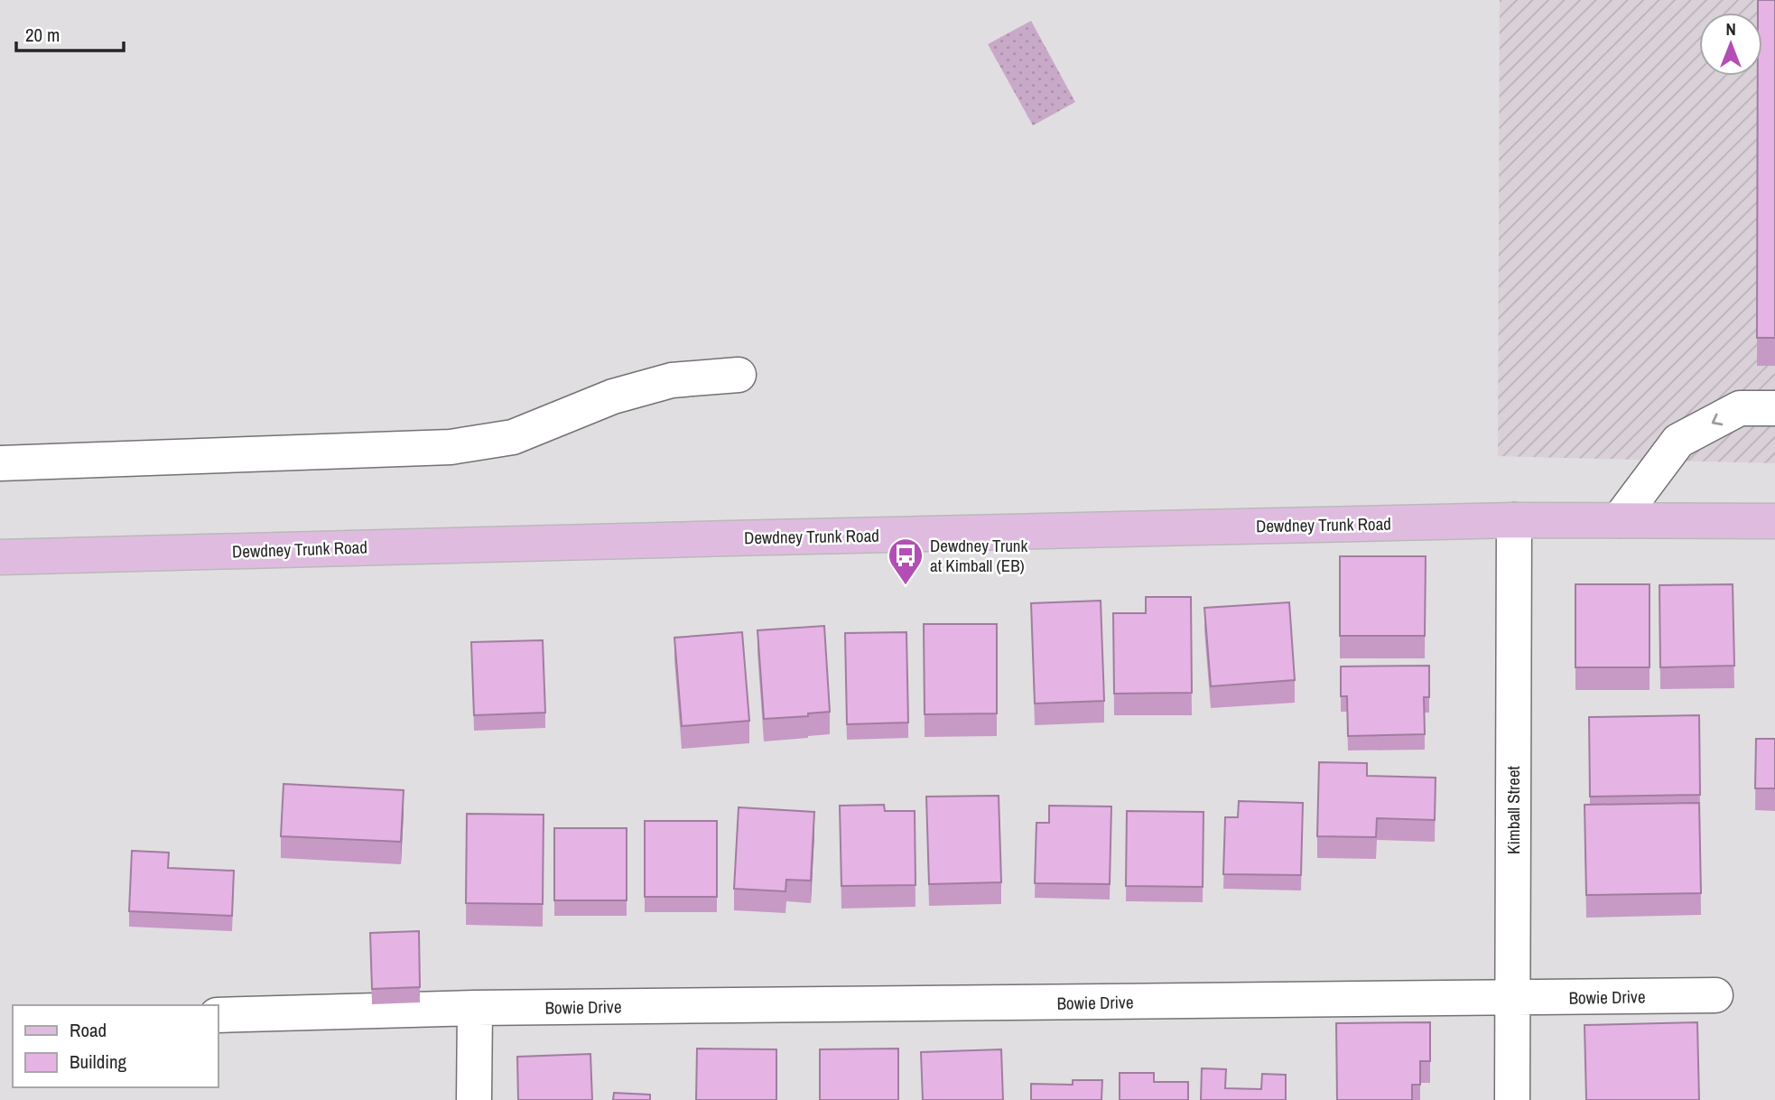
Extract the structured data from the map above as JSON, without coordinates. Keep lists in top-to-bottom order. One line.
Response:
{"streets":{"main road":["Dewdney Trunk Road"],"street":["Kimball Street","Bowie Drive"]},"crossings":[["Dewdney Trunk Road","Kimball Street"],["Kimball Street","Bowie Drive"]],"places":{"bus stop":["Dewdney Trunk at Kimball (EB)"]},"legend":["Road","Building"],"scale_bar":"20 m","north":"top"}
